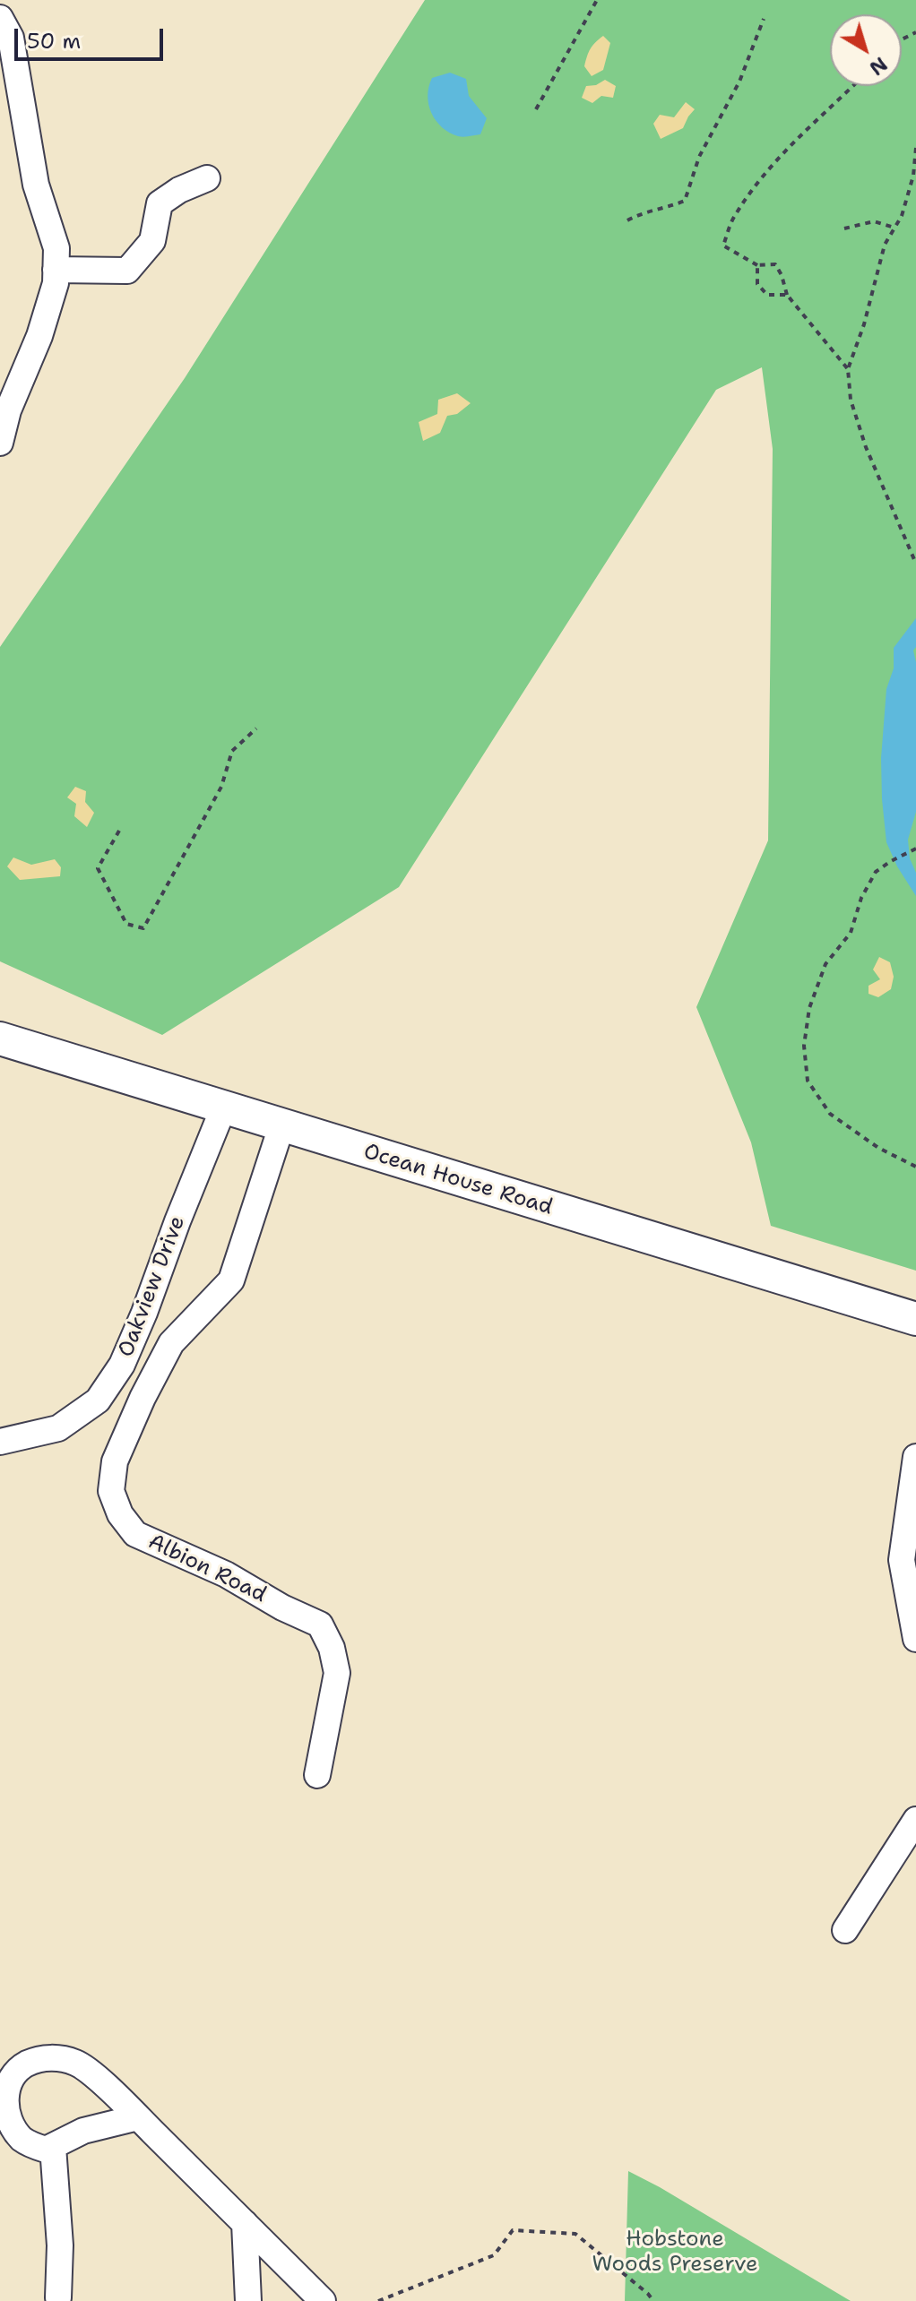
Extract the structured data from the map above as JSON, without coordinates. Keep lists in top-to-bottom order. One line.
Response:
{"streets":{"main road":["Ocean House Road"],"street":["Oakview Drive","Albion Road"]},"crossings":[["Ocean House Road","Oakview Drive"],["Ocean House Road","Albion Road"]],"parks":["Hobstone Woods Preserve"],"scale_bar":"50 m","north":"bottom right"}
